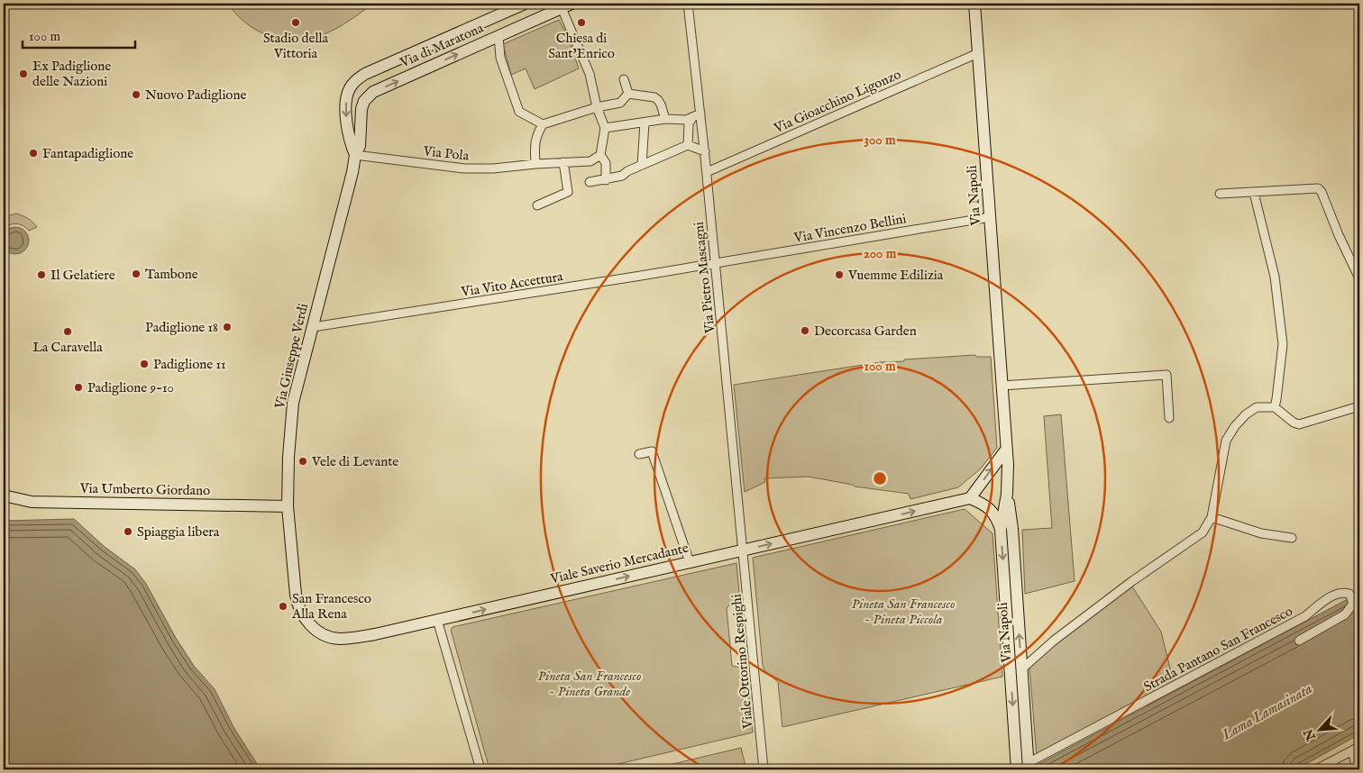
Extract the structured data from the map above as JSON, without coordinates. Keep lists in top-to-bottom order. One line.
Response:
{"streets":{"main road":["Via di Maratona","Via Napoli","Via Giuseppe Verdi","Via Umberto Giordano","Viale Saverio Mercadante"],"street":["Via Gioacchino Ligonzo","Via Pola","Via Vincenzo Bellini","Via Pietro Mascagni","Via Vito Accettura","Strada Pantano San Francesco","Viale Ottorino Respighi"]},"crossings":[["Via di Maratona","Via Giuseppe Verdi"],["Via Gioacchino Ligonzo","Via Napoli"],["Via Gioacchino Ligonzo","Via Pietro Mascagni"],["Via Pola","Via Giuseppe Verdi"],["Via Napoli","Via Vincenzo Bellini"],["Via Napoli","Strada Pantano San Francesco"],["Via Vincenzo Bellini","Via Pietro Mascagni"],["Via Vincenzo Bellini","Via Vito Accettura"],["Via Pietro Mascagni","Via Vito Accettura"],["Via Pietro Mascagni","Viale Saverio Mercadante"],["Via Pietro Mascagni","Viale Ottorino Respighi"],["Via Vito Accettura","Via Giuseppe Verdi"],["Via Giuseppe Verdi","Via Umberto Giordano"],["Via Giuseppe Verdi","Viale Saverio Mercadante"],["Viale Saverio Mercadante","Viale Ottorino Respighi"]],"one_way":["Viale Saverio Mercadante"],"water":["Lama Lamasinata"],"parks":["Pineta San Francesco - Pineta Piccola","Pineta San Francesco - Pineta Grande"],"places":["Stadio della Vittoria","Chiesa di Sant'Enrico","Ex Padiglione delle Nazioni","Nuovo Padiglione","Fantapadiglione","Tambone","Il Gelatiere","Vuemme Edilizia","Padiglione 18","Decorcasa Garden","La Caravella","Padiglione 11","Padiglione 9-10","Vele di Levante","Spiaggia libera","San Francesco Alla Rena"],"scale_bar":"100 m","north":"bottom left","rings":["300 m","200 m","100 m"]}
